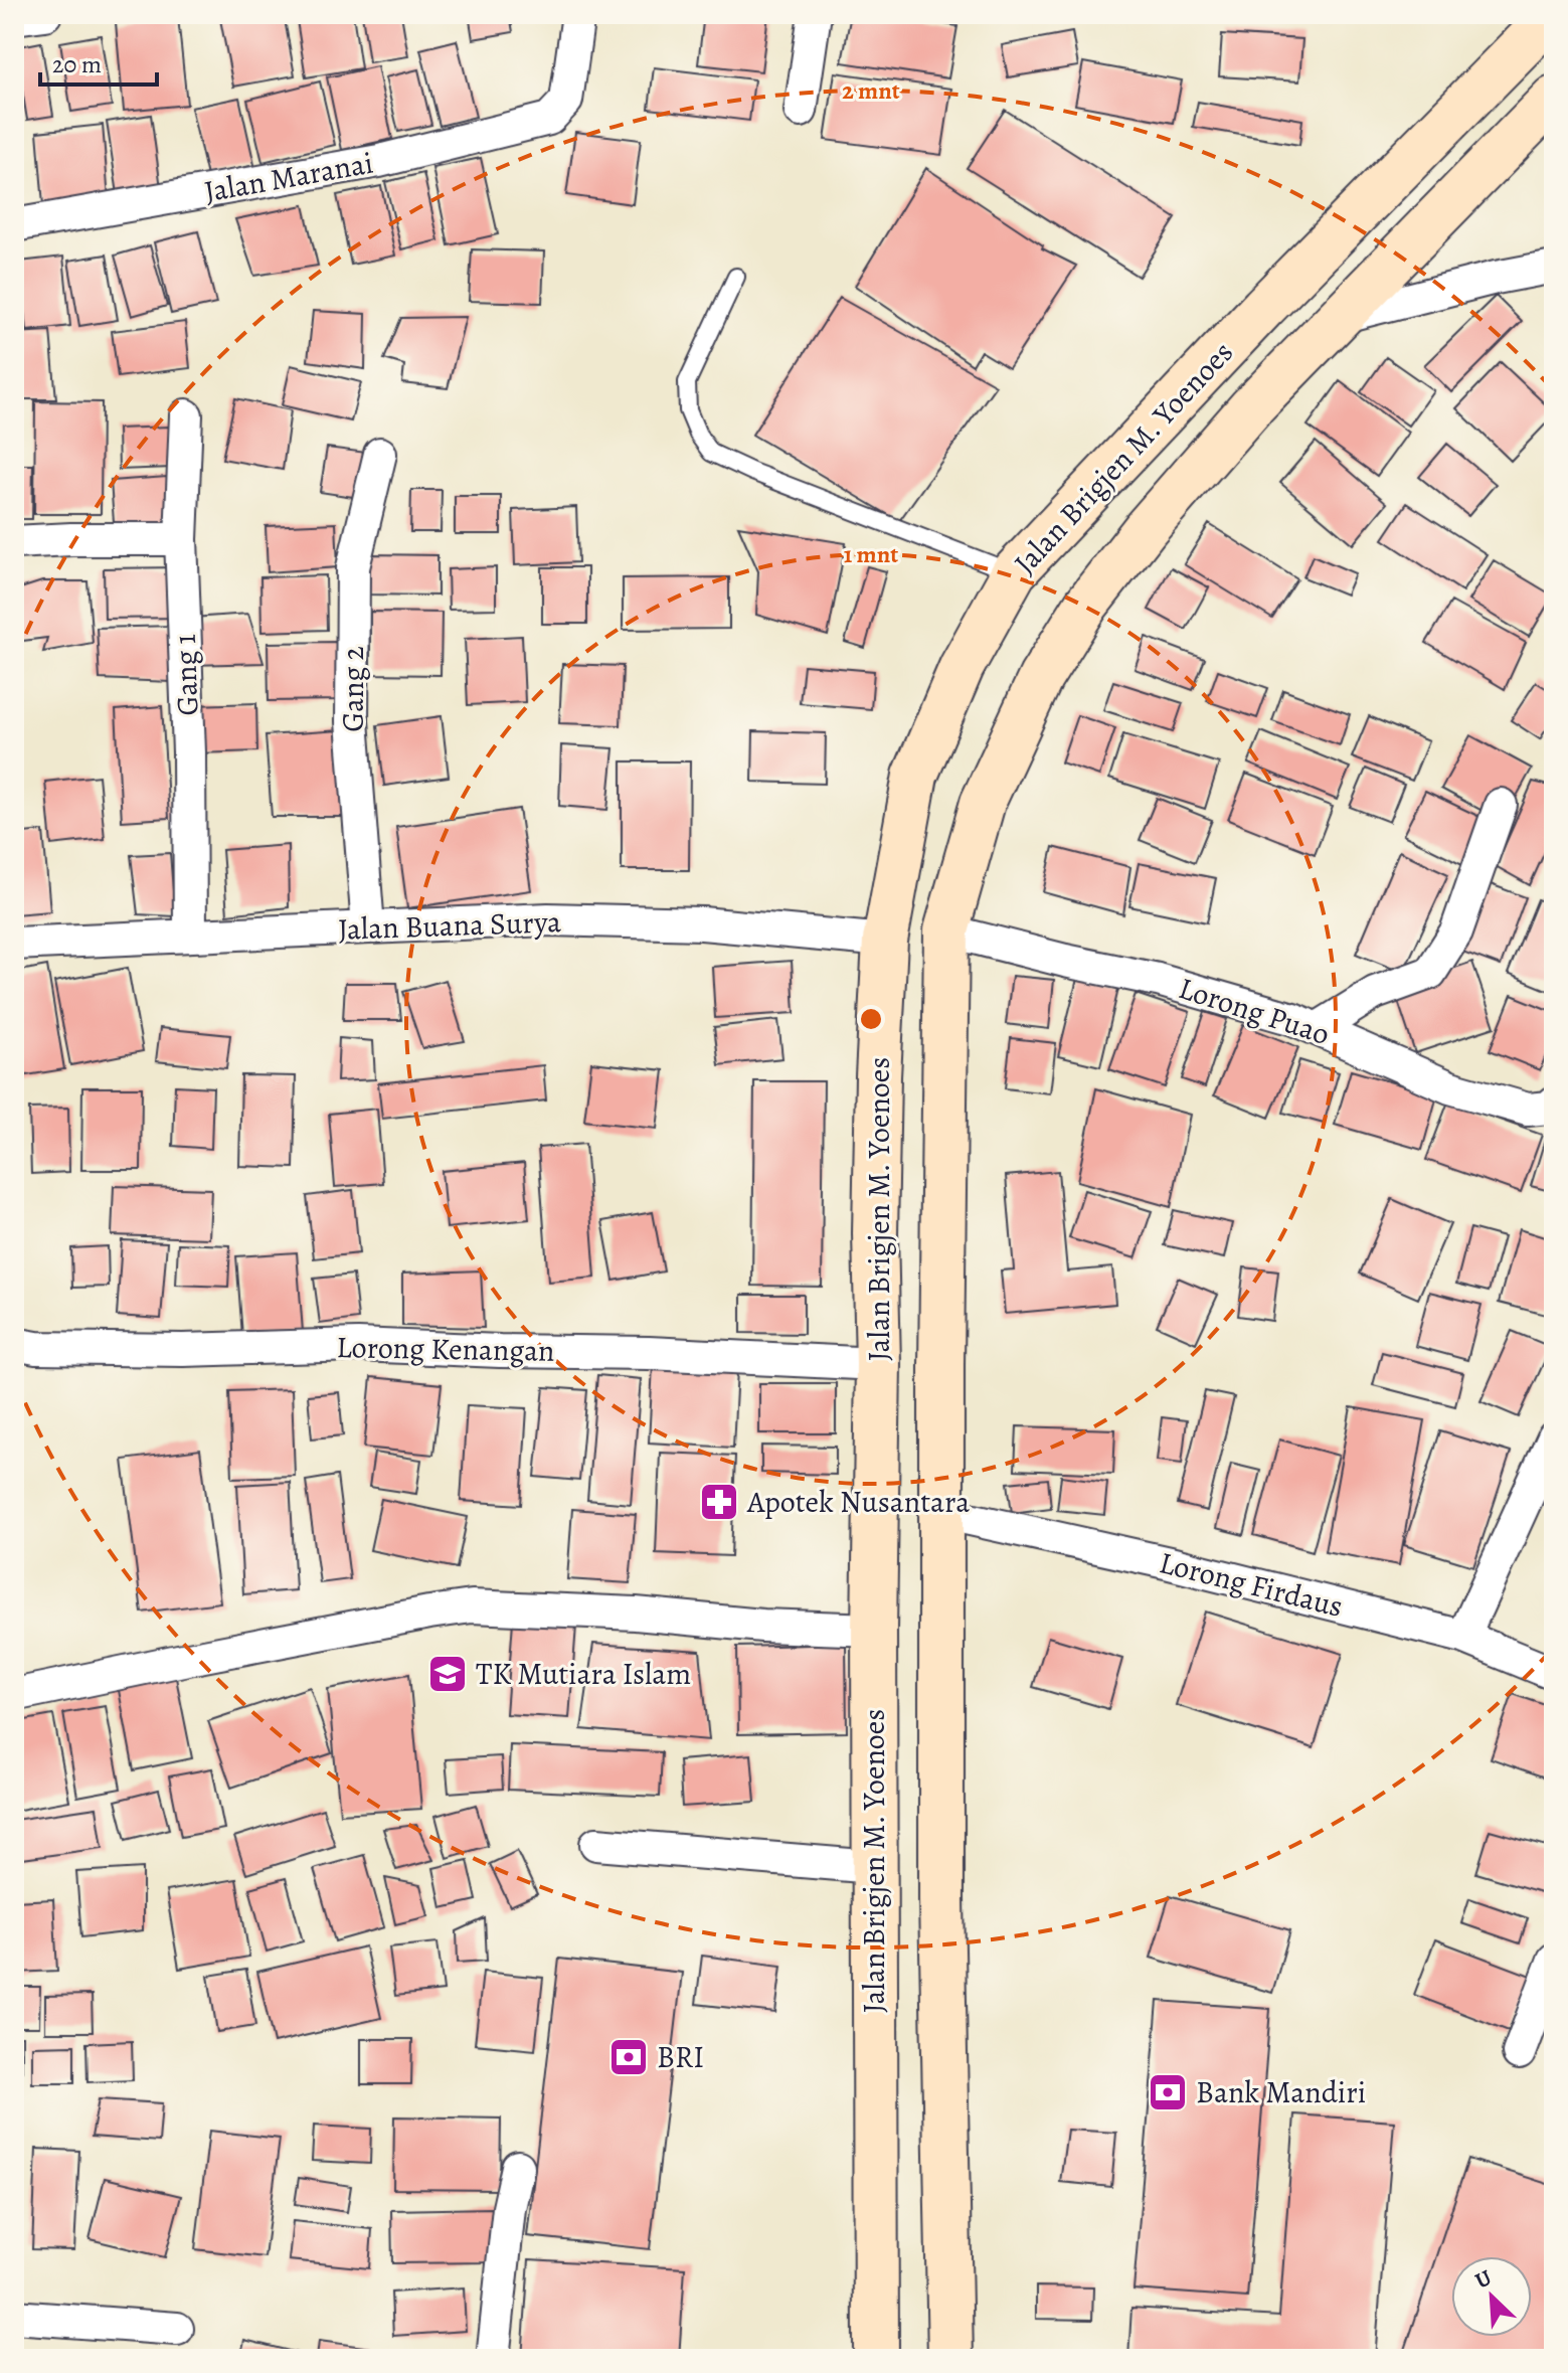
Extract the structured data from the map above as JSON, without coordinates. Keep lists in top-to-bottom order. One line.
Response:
{"streets":{"main road":["Jalan Brigjen M. Yoenoes"],"street":["Jalan Maranai","Gang 1","Gang 2","Jalan Buana Surya","Lorong Puao","Lorong Kenangan","Lorong Firdaus"]},"crossings":[["Jalan Brigjen M. Yoenoes","Jalan Buana Surya"],["Jalan Brigjen M. Yoenoes","Lorong Puao"],["Jalan Brigjen M. Yoenoes","Lorong Kenangan"],["Jalan Brigjen M. Yoenoes","Lorong Firdaus"],["Gang 1","Jalan Buana Surya"],["Gang 2","Jalan Buana Surya"]],"places":{"pharmacy":["Apotek Nusantara"],"school or university":["TK Mutiara Islam"],"bank":["BRI","Bank Mandiri"]},"scale_bar":"20 m","north":"top left","rings":["2 mnt","1 mnt"]}
